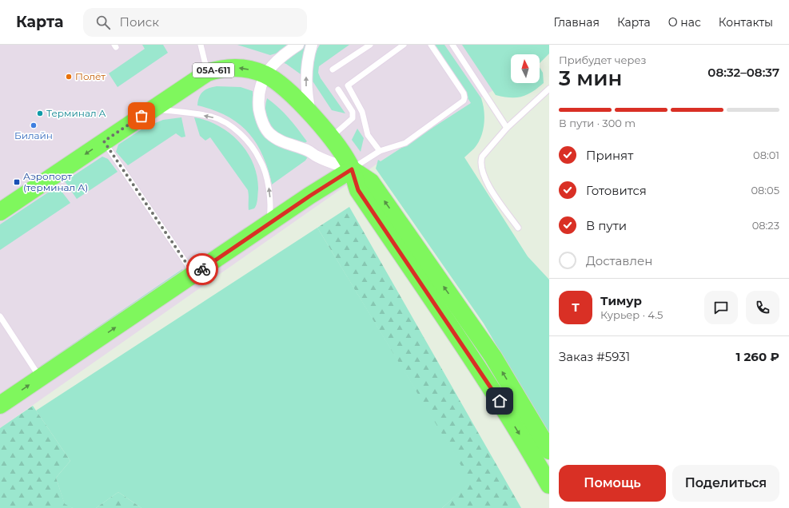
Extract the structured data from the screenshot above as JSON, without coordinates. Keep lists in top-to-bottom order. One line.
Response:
{"streets":{"main road":["05А-611"]},"places":{"other":["Полёт","Терминал А","Билайн"],"transit":["Аэропорт (терминал А)"]},"north":"top","page":{"header":"Карта","search":"Поиск","nav":["Главная","Карта","О нас","Контакты"],"heading":["3 мин","Прибудет через","08:32–08:37"],"panel":["Тимур","Курьер · 4.5","Заказ #5931","1 260 ₽"],"bar":"В пути · 300 m","list":[["Принят","08:01"],["Готовится","08:05"],["В пути","08:23"],"Доставлен"],"round":"Т","buttons":["Помощь","Поделиться"]}}
